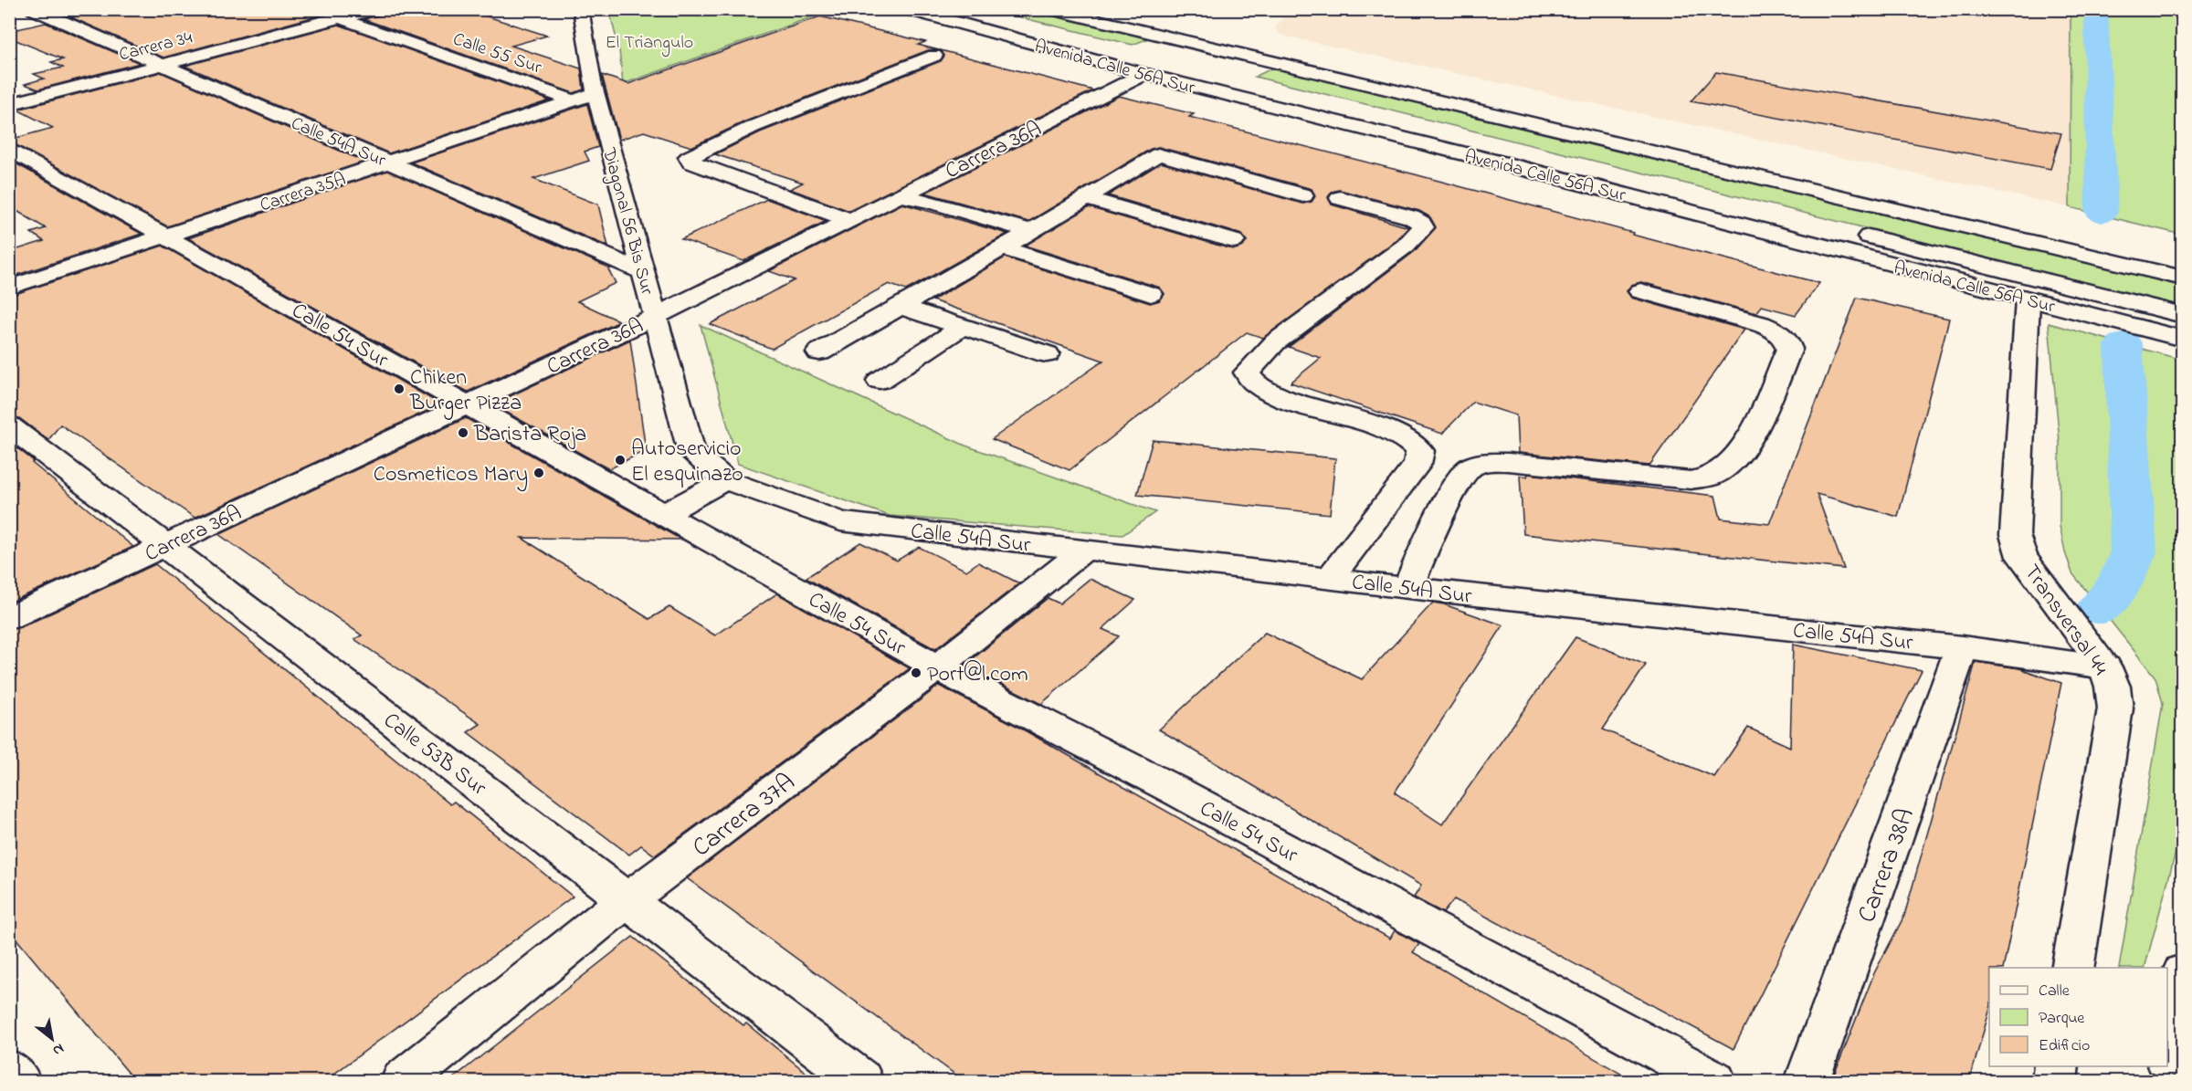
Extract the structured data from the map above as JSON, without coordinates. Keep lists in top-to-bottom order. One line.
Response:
{"streets":{"main road":["Carrera 34","Calle 55 Sur","Avenida Calle 56A Sur","Calle 54A Sur","Carrera 36A","Carrera 35A","Diagonal 56 Bis Sur","Calle 54 Sur","Transversal 44","Calle 53B Sur","Carrera 37A","Carrera 38A"]},"crossings":[["Carrera 34","Calle 55 Sur"],["Carrera 34","Calle 54A Sur"],["Calle 55 Sur","Carrera 35A"],["Avenida Calle 56A Sur","Carrera 36A"],["Avenida Calle 56A Sur","Transversal 44"],["Calle 54A Sur","Carrera 35A"],["Calle 54A Sur","Diagonal 56 Bis Sur"],["Calle 54A Sur","Transversal 44"],["Calle 54A Sur","Carrera 37A"],["Calle 54A Sur","Carrera 38A"],["Carrera 36A","Diagonal 56 Bis Sur"],["Carrera 36A","Calle 54 Sur"],["Carrera 36A","Calle 53B Sur"],["Carrera 35A","Diagonal 56 Bis Sur"],["Carrera 35A","Calle 54 Sur"],["Calle 54 Sur","Carrera 37A"],["Calle 53B Sur","Carrera 37A"]],"parks":["El Triangulo"],"places":["Chiken Burger Pizza","Barista Roja","Autoservicio El esquinazo","Cosmeticos Mary","Port@l.com"],"legend":["Calle","Parque","Edificio"],"north":"bottom right"}
